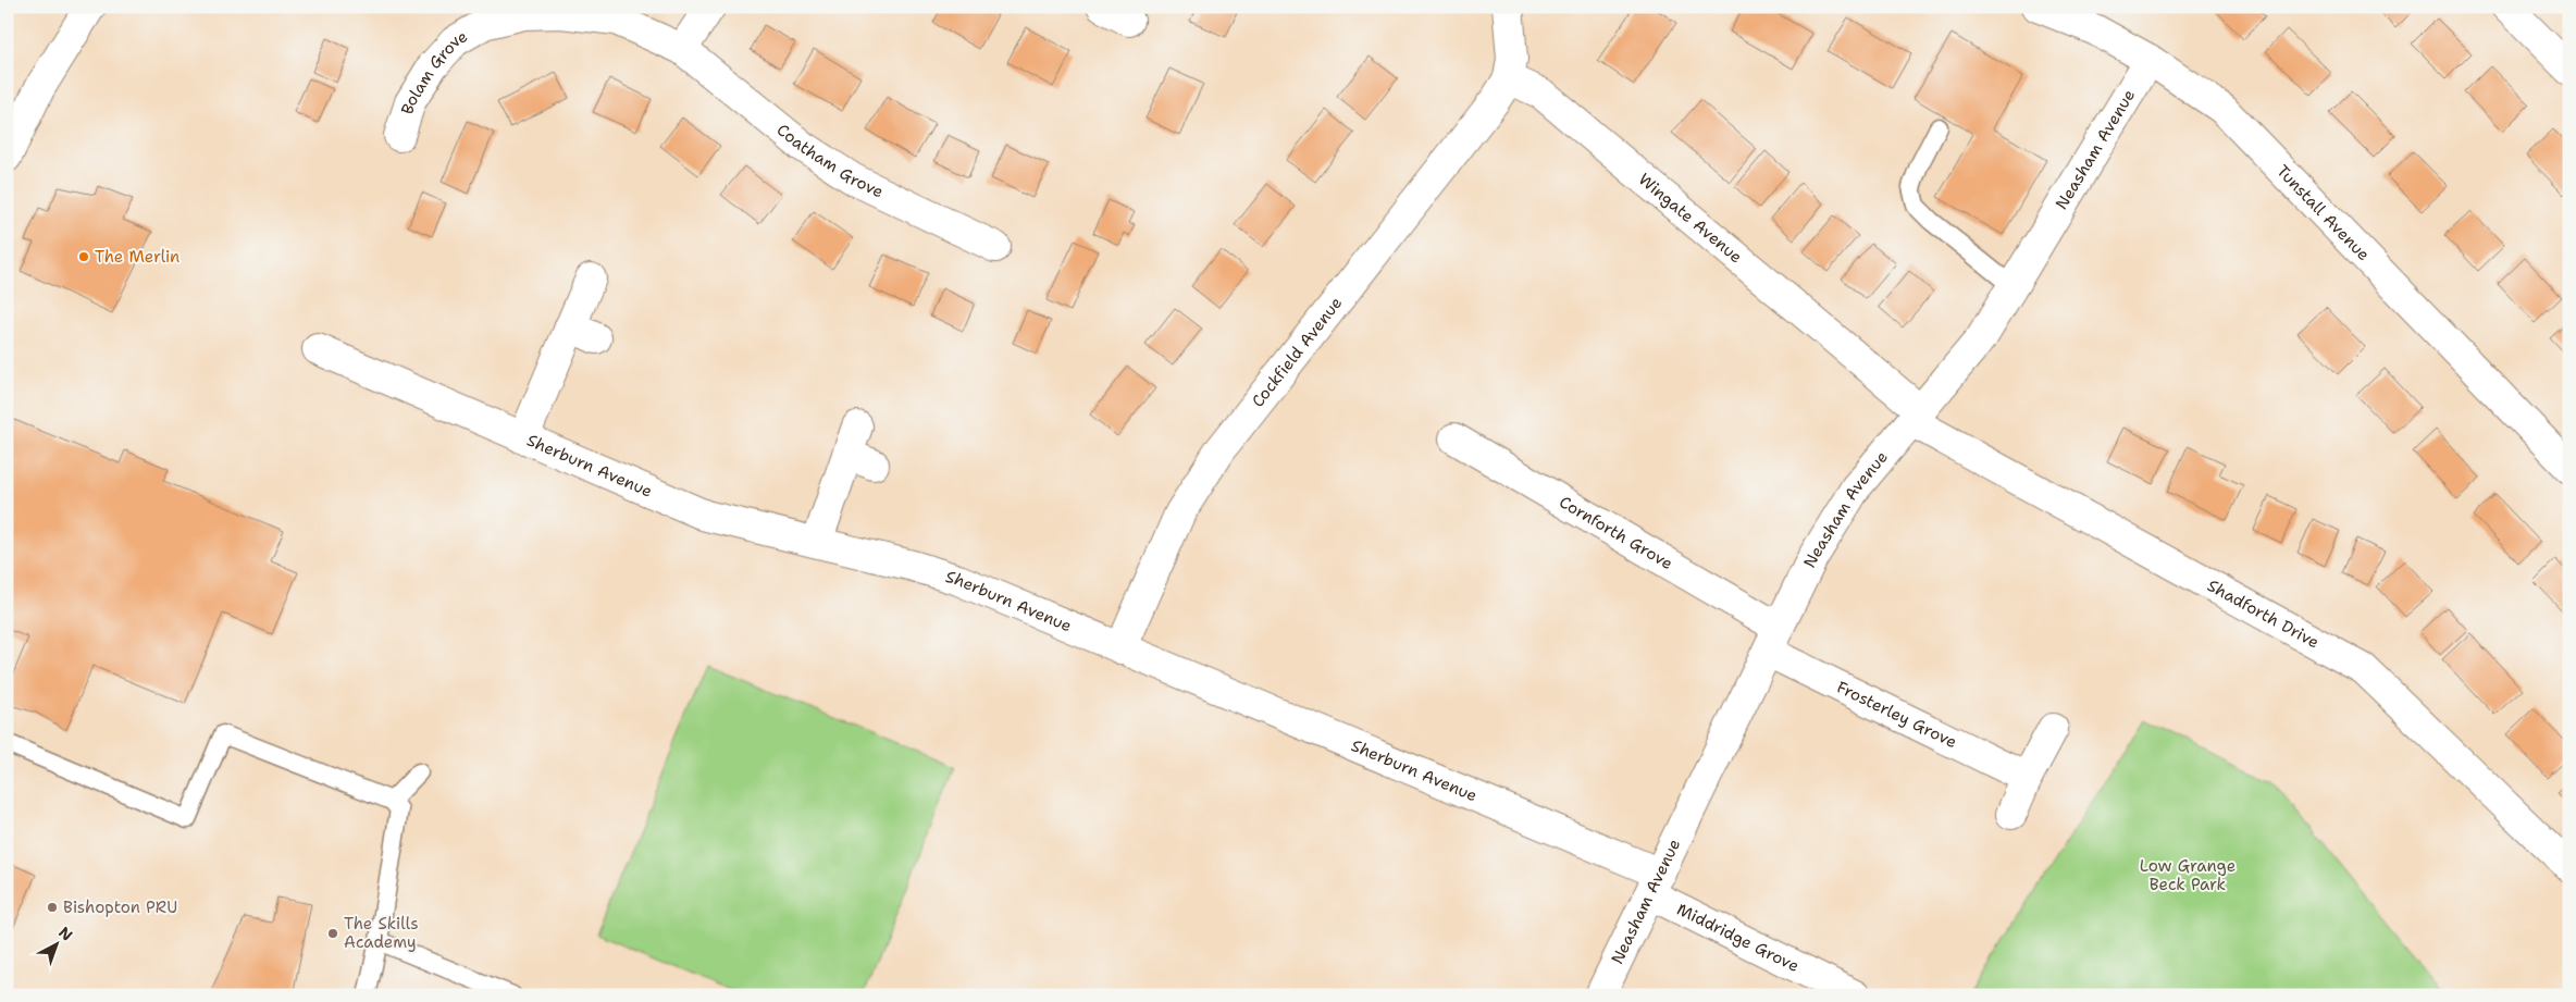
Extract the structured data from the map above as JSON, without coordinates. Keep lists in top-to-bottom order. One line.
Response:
{"streets":{"street":["Bolam Grove","Neasham Avenue","Coatham Grove","Tunstall Avenue","Wingate Avenue","Cockfield Avenue","Sherburn Avenue","Cornforth Grove","Shadforth Drive","Frosterley Grove","Middridge Grove"]},"crossings":[["Bolam Grove","Coatham Grove"],["Neasham Avenue","Tunstall Avenue"],["Neasham Avenue","Wingate Avenue"],["Neasham Avenue","Sherburn Avenue"],["Neasham Avenue","Cornforth Grove"],["Neasham Avenue","Shadforth Drive"],["Neasham Avenue","Frosterley Grove"],["Neasham Avenue","Middridge Grove"],["Wingate Avenue","Cockfield Avenue"],["Wingate Avenue","Shadforth Drive"],["Cockfield Avenue","Sherburn Avenue"],["Sherburn Avenue","Middridge Grove"],["Cornforth Grove","Frosterley Grove"]],"parks":["Low Grange Beck Park"],"places":["The Merlin","Bishopton PRU","The Skills Academy"],"north":"top right"}
